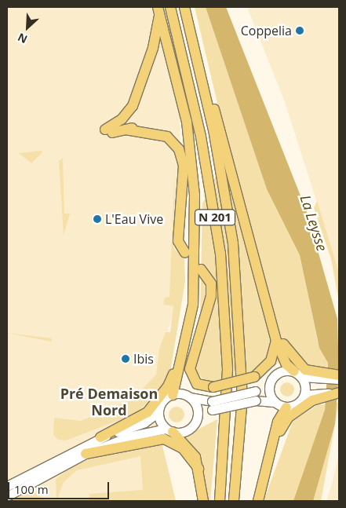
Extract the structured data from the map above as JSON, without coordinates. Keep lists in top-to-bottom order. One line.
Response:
{"streets":{"highway":["N 201"]},"districts":["Pré Demaison Nord"],"water":["La Leysse"],"places":["Coppelia","L'Eau Vive","Ibis"],"scale_bar":"100 m","north":"bottom left"}
